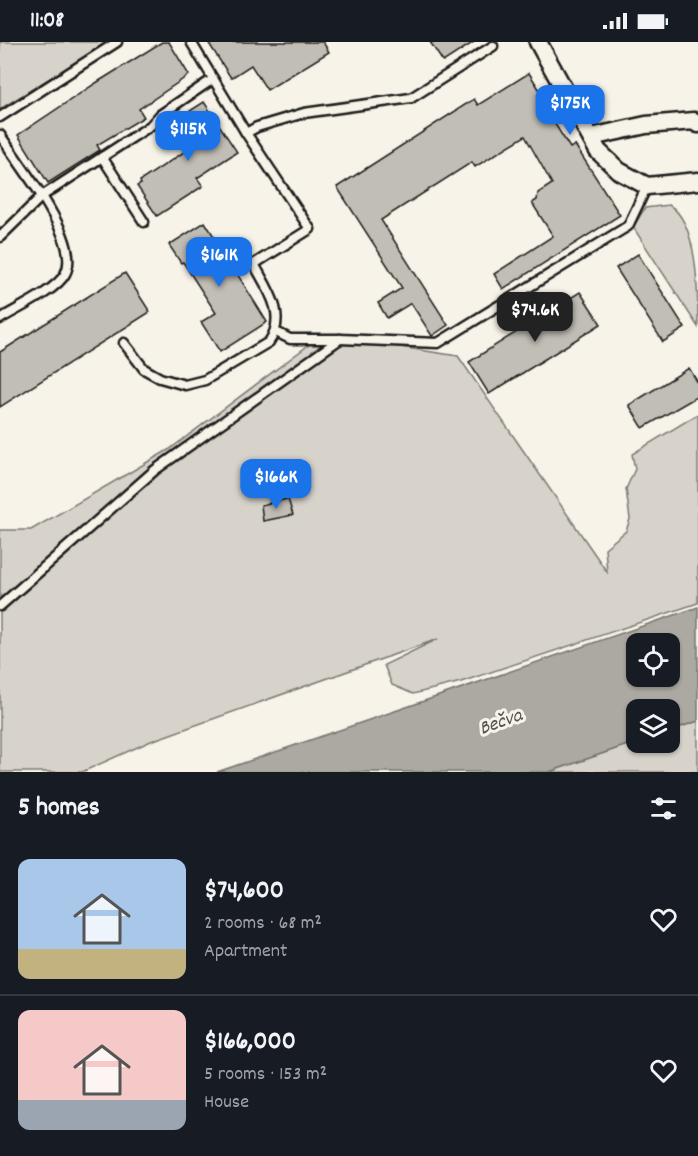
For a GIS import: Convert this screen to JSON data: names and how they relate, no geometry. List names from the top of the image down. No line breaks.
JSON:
{"water":["Bečva"],"page":{"status":"11:08","price":["$175K","$115K","$161K","$74.6K","$166K"],"heading":"5 homes","list":[{"name":"$74,600","note":"2 rooms · 68 m² · Apartment"},{"name":"$166,000","note":"5 rooms · 153 m² · House"}]}}
